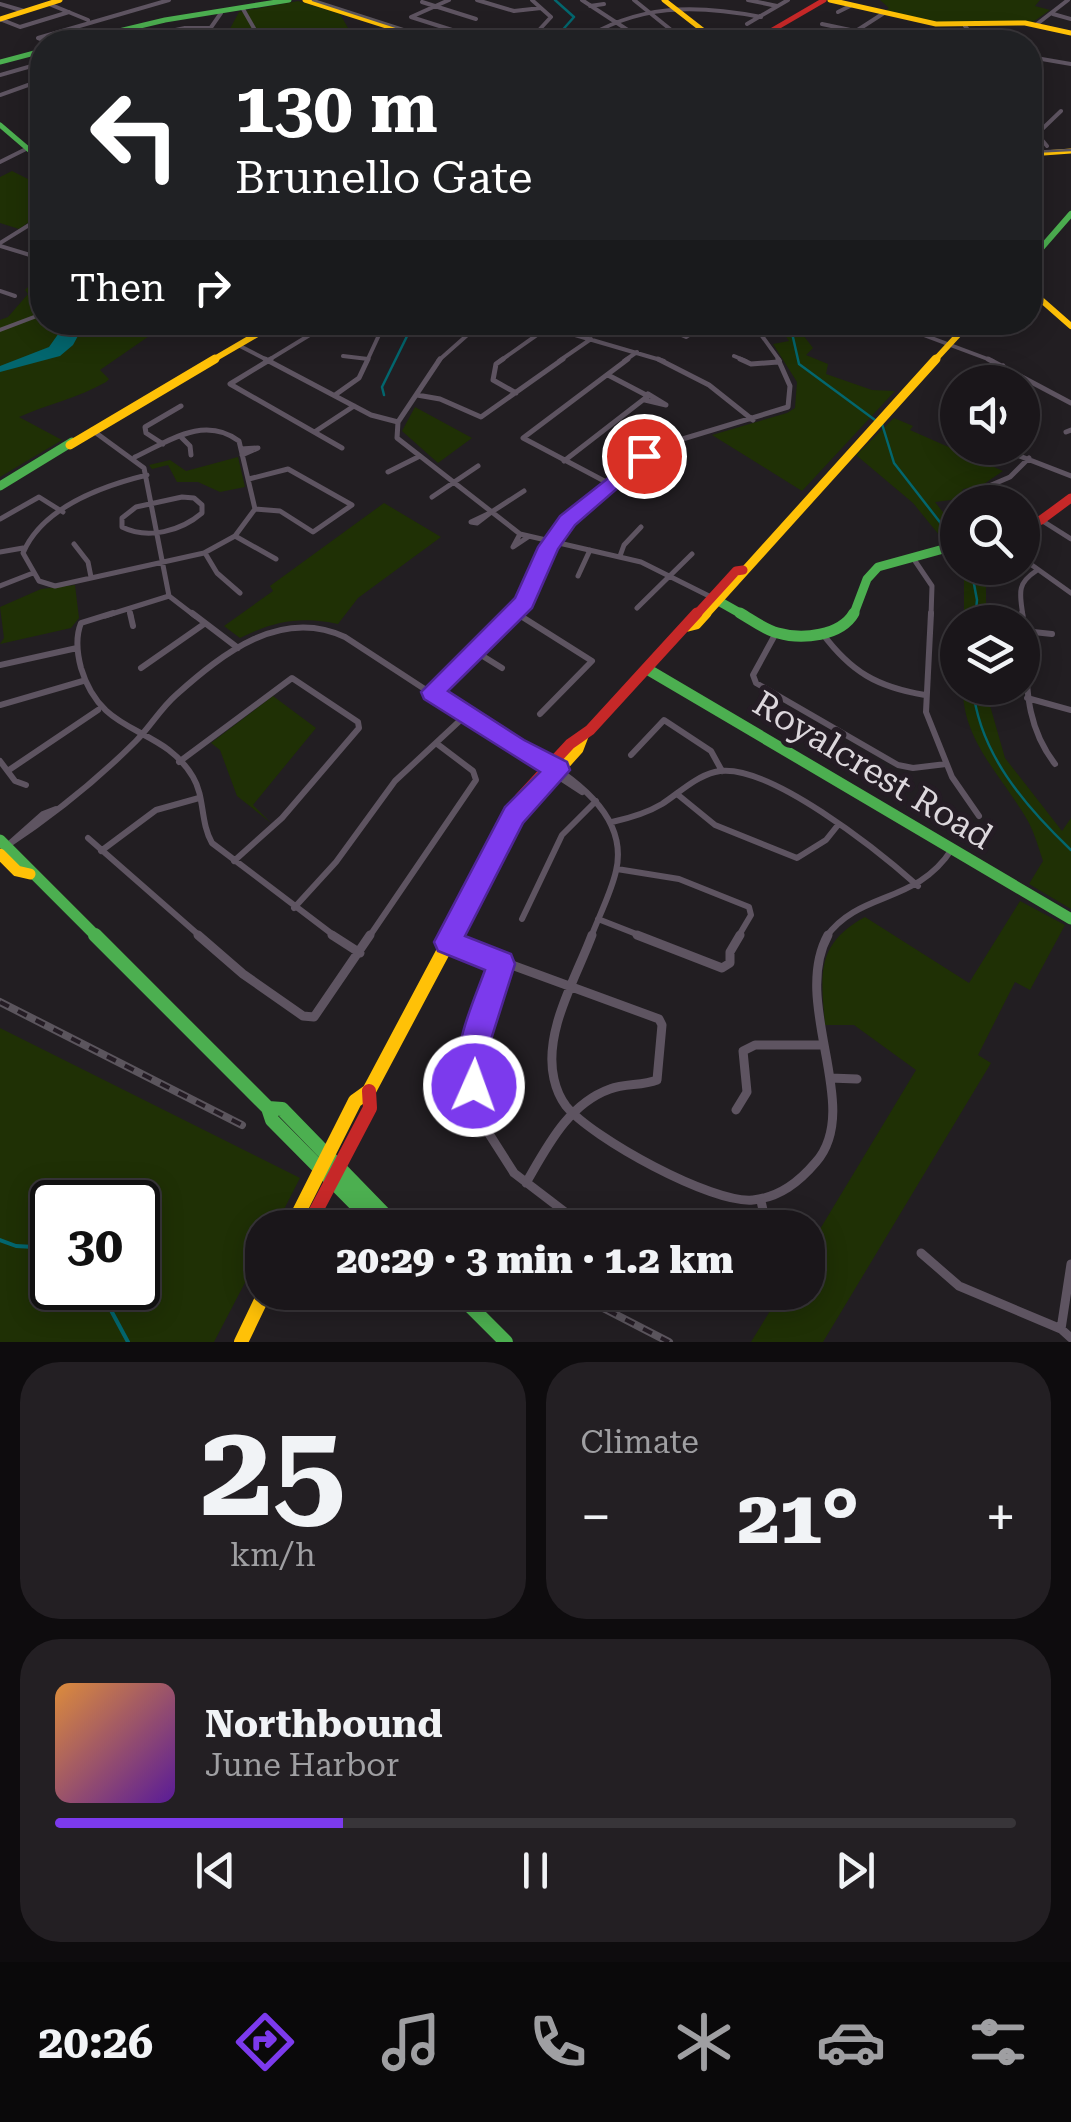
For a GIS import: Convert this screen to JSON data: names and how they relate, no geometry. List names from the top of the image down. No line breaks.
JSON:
{"streets":{"main road":["Royalcrest Road"]},"page":{"turn":["130 m","Brunello Gate"],"then":"Then","limit":"30","trip":"20:29 · 3 min · 1.2 km","tile":[["25","km/h"],"Climate"],"heat":["−","21°","+"],"song":["Northbound","June Harbor"],"tabs":"20:26"}}
